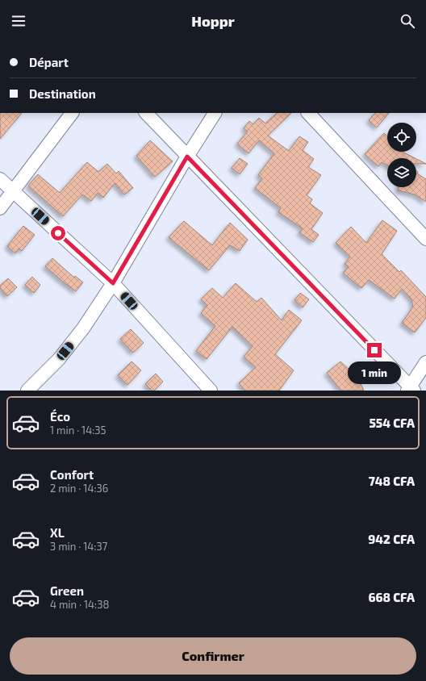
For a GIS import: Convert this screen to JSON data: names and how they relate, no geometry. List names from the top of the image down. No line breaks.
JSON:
{"page":{"header":"Hoppr","banner":["Départ","Destination"],"bubble":"1 min","list":[{"name":"Éco","note":"1 min · 14:35","value":"554 CFA"},{"name":"Confort","note":"2 min · 14:36","value":"748 CFA"},{"name":"XL","note":"3 min · 14:37","value":"942 CFA"},{"name":"Green","note":"4 min · 14:38","value":"668 CFA"}],"buttons":"Confirmer"}}
